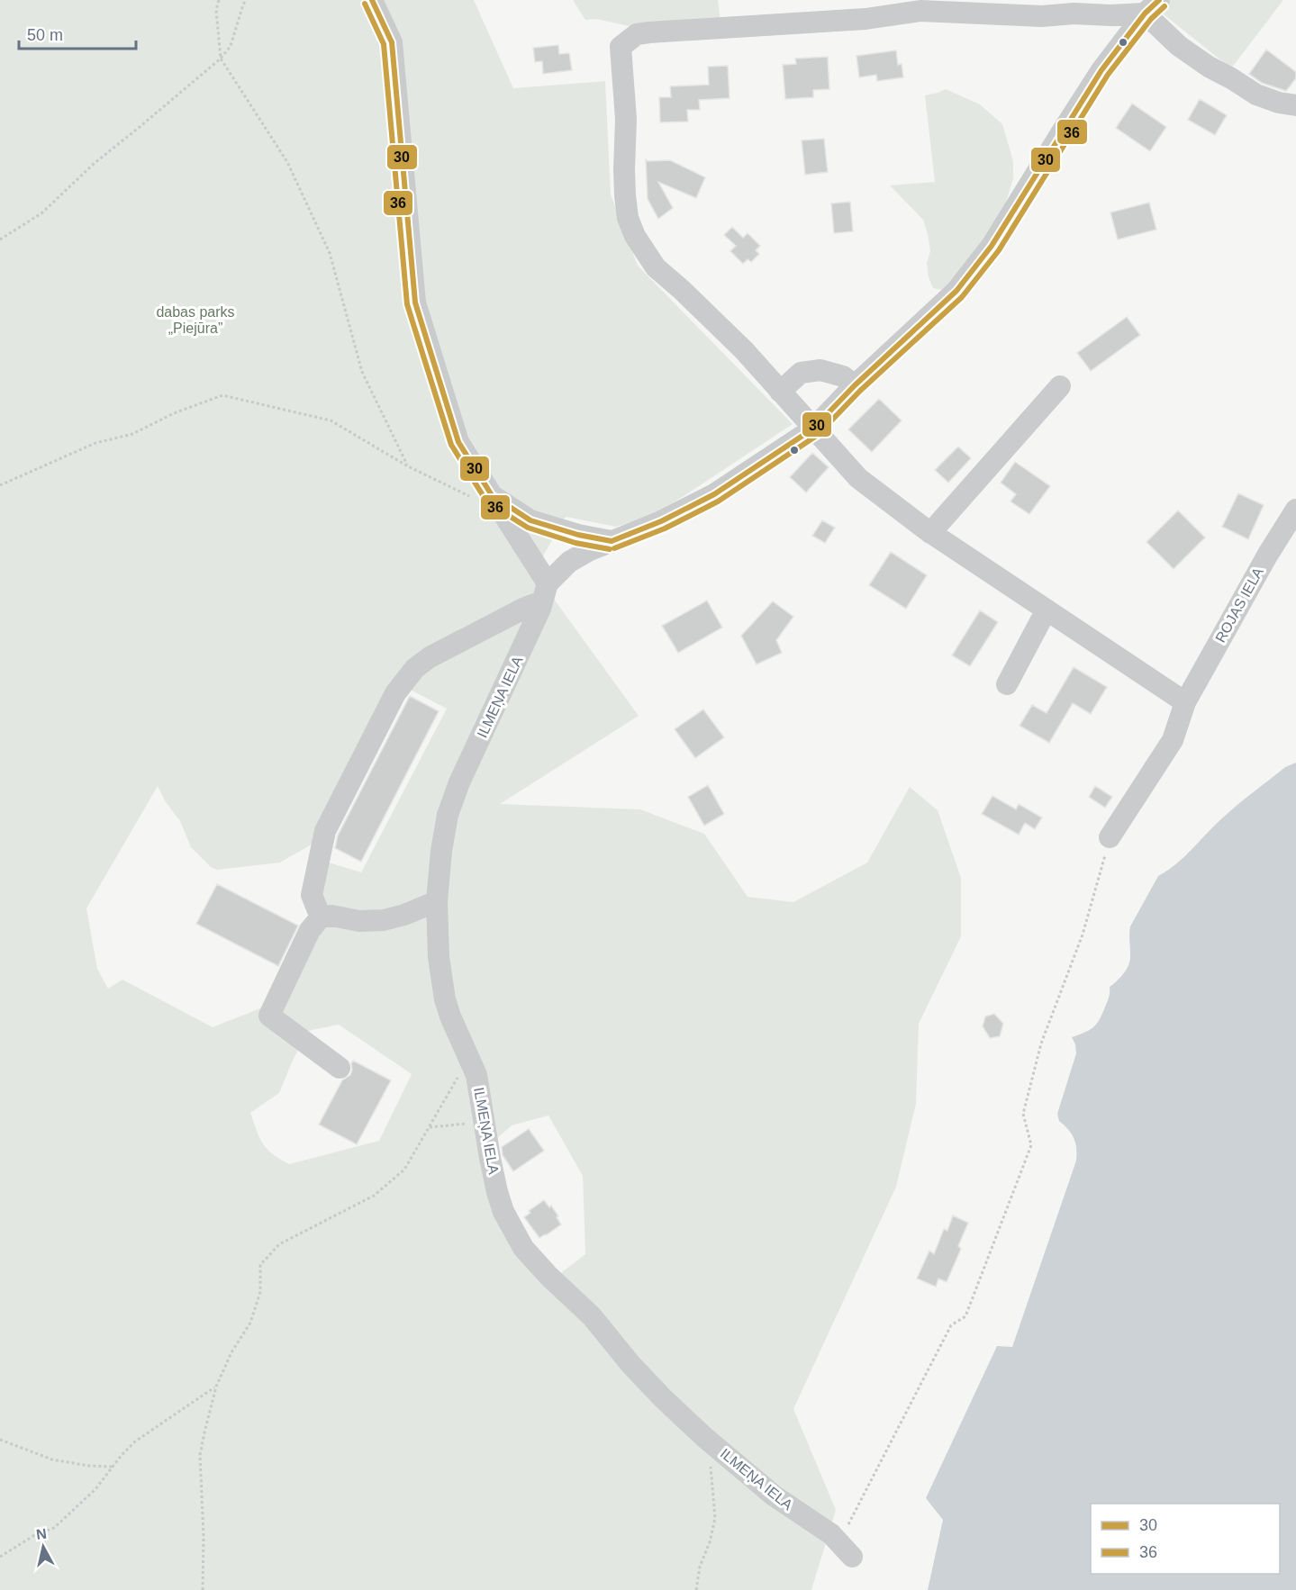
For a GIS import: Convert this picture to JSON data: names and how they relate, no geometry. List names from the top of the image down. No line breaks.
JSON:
{"streets":{"street":["ROJAS IELA","ILMEŅA IELA"]},"parks":["dabas parks „Piejūra”"],"lines":["transit line 30","transit line 36"],"legend":["30","36"],"scale_bar":"50 m","north":"top"}
